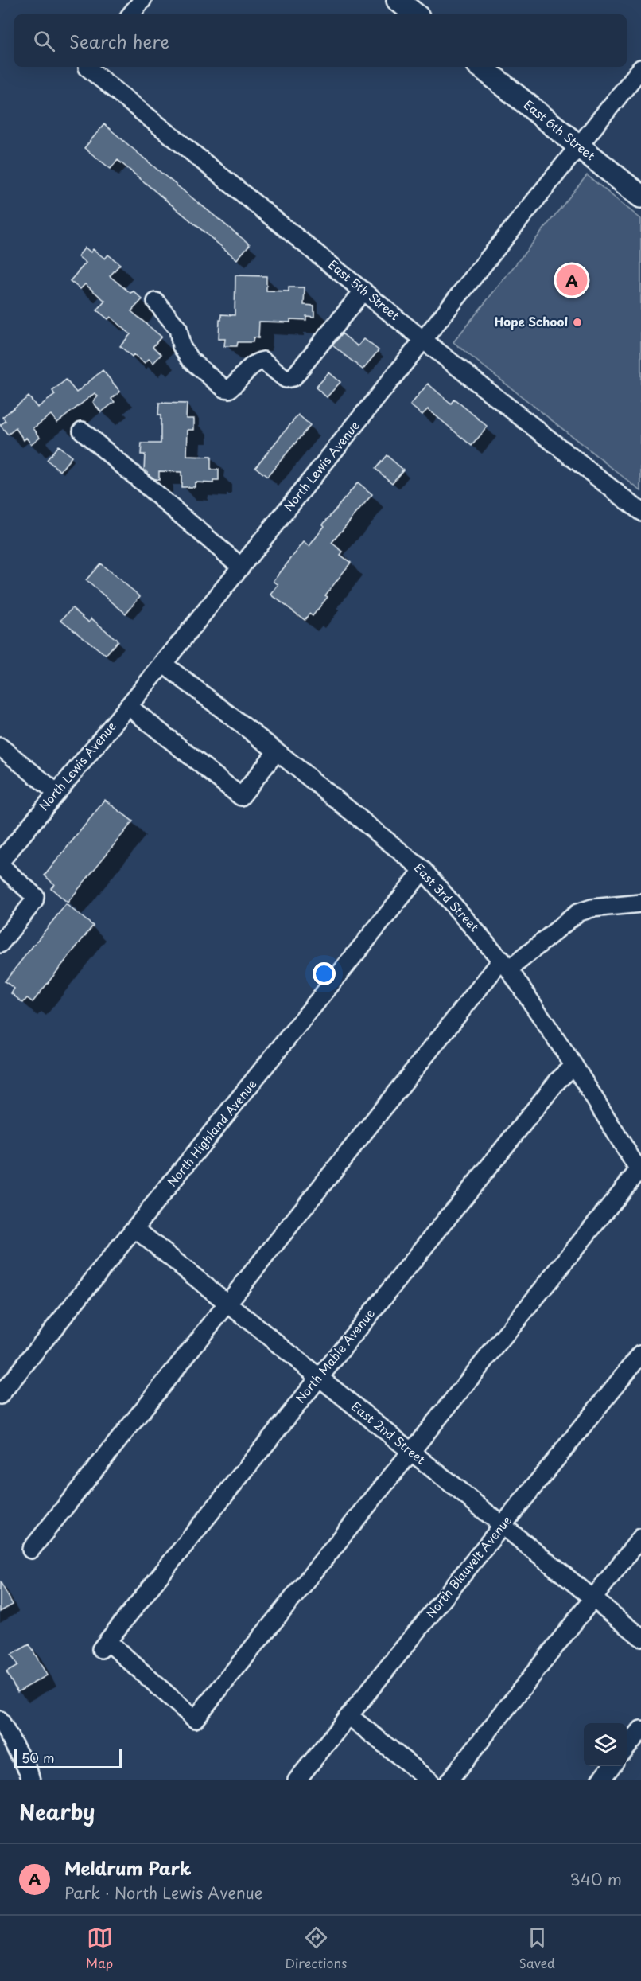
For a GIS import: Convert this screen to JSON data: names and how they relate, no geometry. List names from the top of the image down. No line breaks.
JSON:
{"streets":{"main road":["East 6th Street"],"street":["East 5th Street","North Lewis Avenue","East 3rd Street","North Highland Avenue","North Mable Avenue","East 2nd Street","North Blauvelt Avenue"]},"crossings":[["East 6th Street","North Lewis Avenue"],["East 5th Street","North Lewis Avenue"],["North Lewis Avenue","East 3rd Street"],["East 3rd Street","North Highland Avenue"],["East 3rd Street","North Mable Avenue"],["North Highland Avenue","East 2nd Street"],["North Mable Avenue","East 2nd Street"],["East 2nd Street","North Blauvelt Avenue"]],"places":["Hope School"],"scale_bar":"50 m","page":{"search":"Search here","pins":"A","scale":"50 m","heading":"Nearby","list":[{"mark":"A","name":"Meldrum Park","note":"Park · North Lewis Avenue","value":"340 m"}],"nav":["Map","Directions","Saved"]}}
